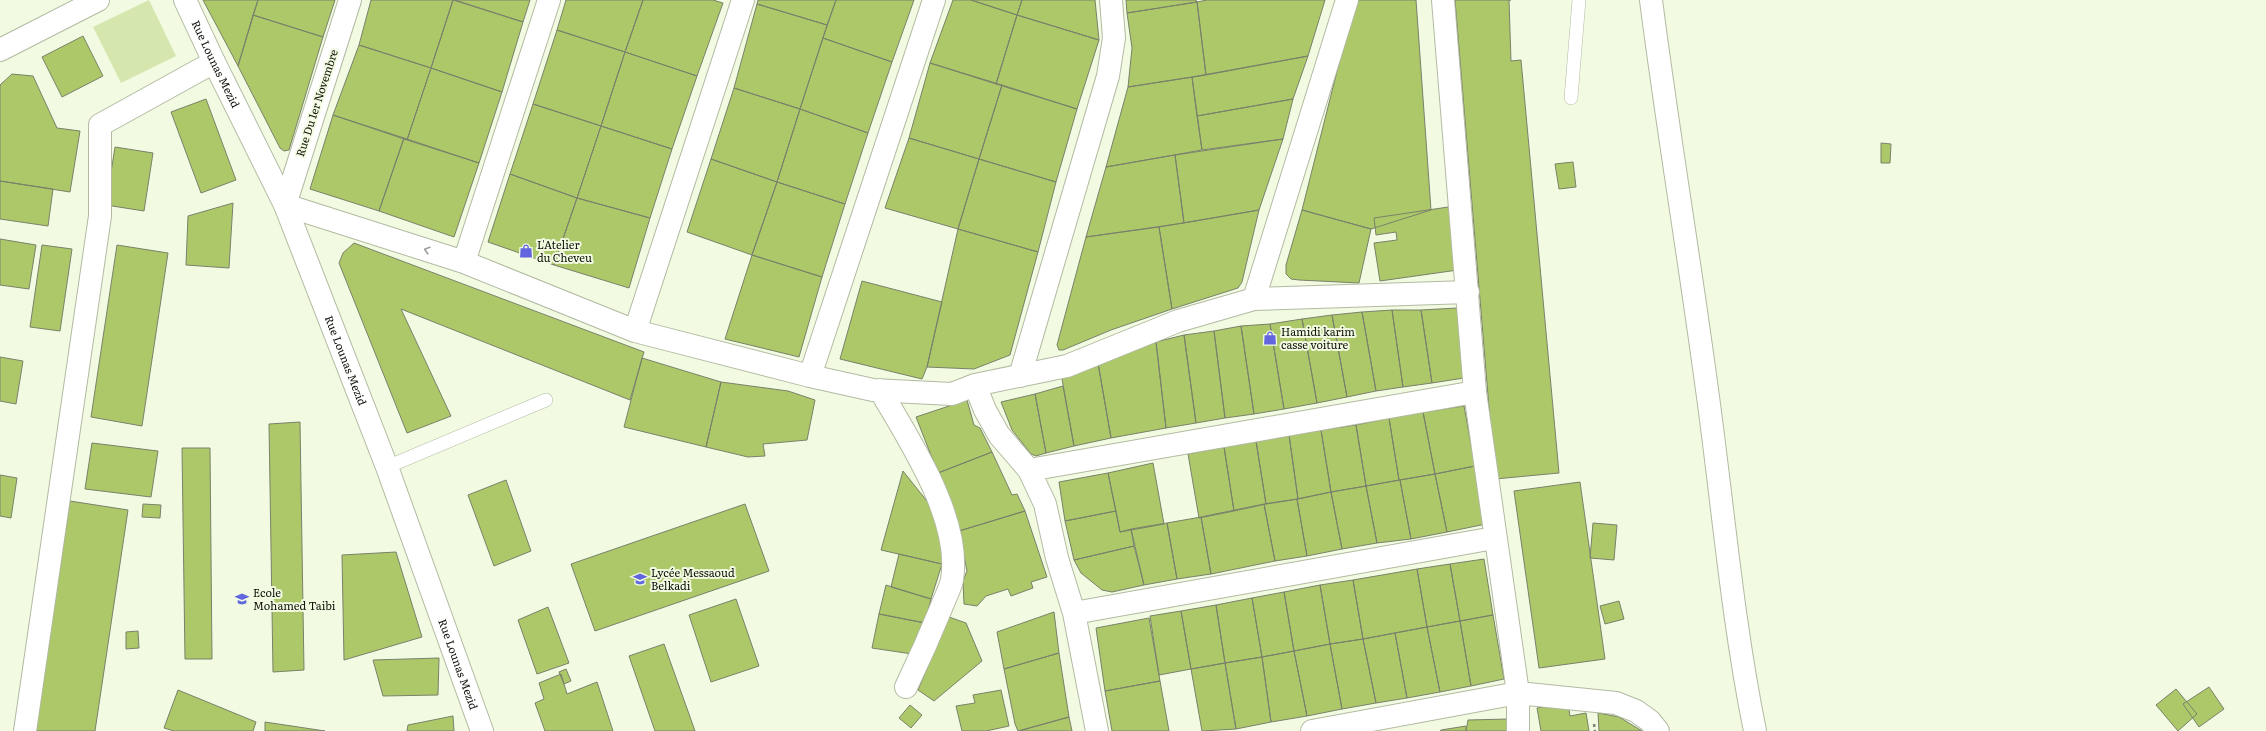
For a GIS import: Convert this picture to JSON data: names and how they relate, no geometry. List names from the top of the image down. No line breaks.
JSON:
{"streets":{"street":["Rue Lounas Mezid","Rue Du 1er Novembre"]},"crossings":[["Rue Lounas Mezid","Rue Du 1er Novembre"]],"places":{"shop":["L'Atelier du Cheveu","Hamidi karim casse voiture"],"school or university":["Lycée Messaoud Belkadi","Ecole Mohamed Taibi"]}}
